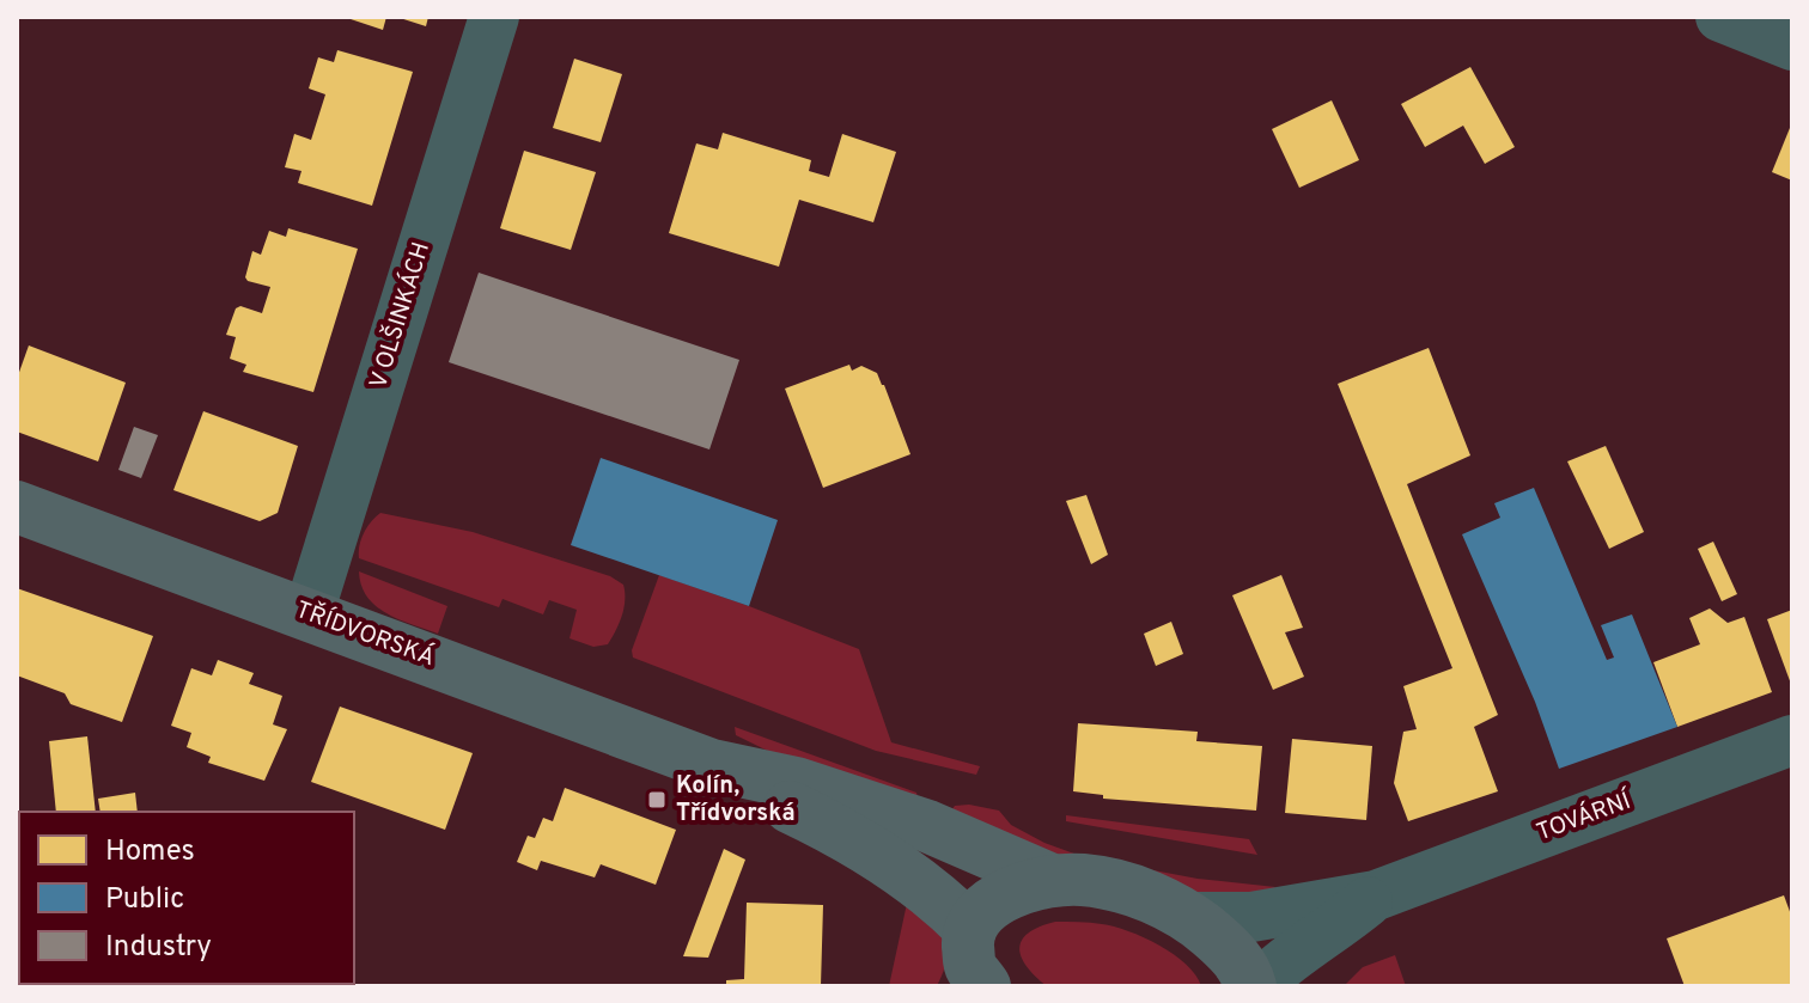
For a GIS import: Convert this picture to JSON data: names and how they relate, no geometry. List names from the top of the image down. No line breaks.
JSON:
{"streets":{"main road":["TŘÍDVORSKÁ"],"street":["V OLŠINKÁCH","TOVÁRNÍ"]},"crossings":[["V OLŠINKÁCH","TŘÍDVORSKÁ"]],"places":{"transit":["Kolín, Třídvorská"]},"legend":["Homes","Public","Industry"]}
